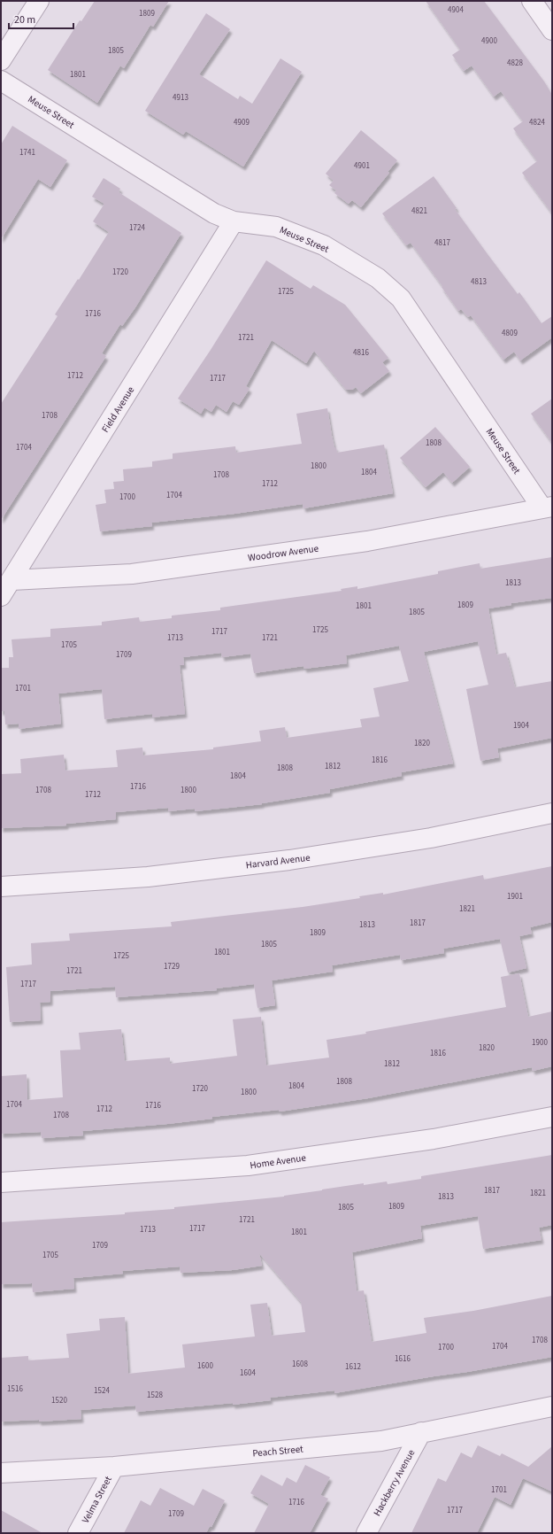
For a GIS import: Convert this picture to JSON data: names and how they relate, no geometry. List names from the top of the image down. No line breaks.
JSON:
{"streets":{"street":["Meuse Street","Field Avenue","Woodrow Avenue","Harvard Avenue","Home Avenue","Peach Street","Hackberry Avenue","Velma Street"]},"crossings":[["Meuse Street","Field Avenue"],["Meuse Street","Woodrow Avenue"],["Field Avenue","Woodrow Avenue"],["Peach Street","Hackberry Avenue"],["Peach Street","Velma Street"]],"house_numbers":["4904","1809","4900","1805","4828","1801","4913","4909","4824","1741","4901","4821","1724","4817","1720","4813","1725","1716","4809","1721","4816","1712","1717","1708","1808","1704","1800","1804","1708","1712","1704","1700","1813","1809","1801","1805","1725","1717","1713","1721","1705","1709","1701","1904","1820","1816","1812","1808","1804","1716","1708","1800","1712","1901","1821","1817","1813","1809","1805","1801","1725","1729","1721","1717","1900","1820","1816","1812","1808","1804","1720","1800","1704","1716","1712","1708","1817","1821","1813","1809","1805","1721","1717","1713","1801","1709","1705","1708","1704","1700","1616","1608","1600","1612","1604","1516","1524","1528","1520","1701","1716","1717","1709"],"scale_bar":"20 m"}
